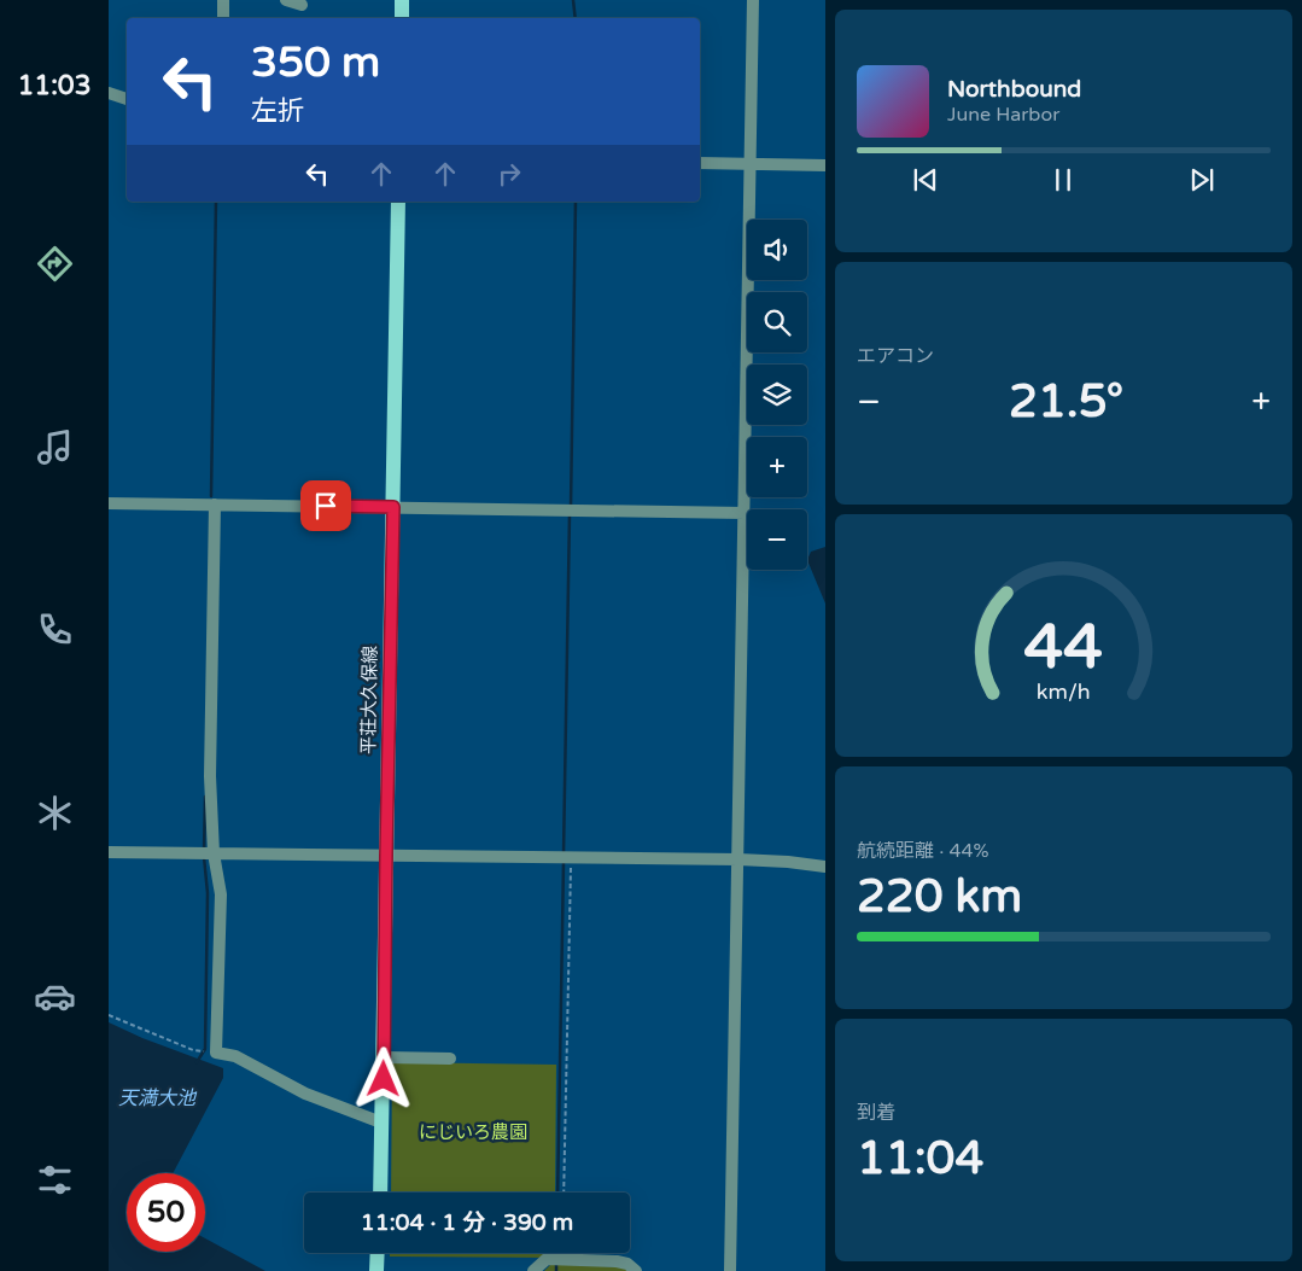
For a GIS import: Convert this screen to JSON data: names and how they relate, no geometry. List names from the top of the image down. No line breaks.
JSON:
{"streets":{"main road":["平荘大久保線"]},"water":["天満大池"],"parks":["にじいろ農園"],"page":{"tabs":"11:03","turn":["350 m","左折"],"song":["Northbound","June Harbor"],"map_buttons":["+","−"],"tile":["エアコン",["航続距離 · 44%","220 km"],["到着","11:04"]],"heat":["−","21.5°","+"],"limit":"50","trip":"11:04 · 1 分 · 390 m","gauge":["44","km/h"]}}
